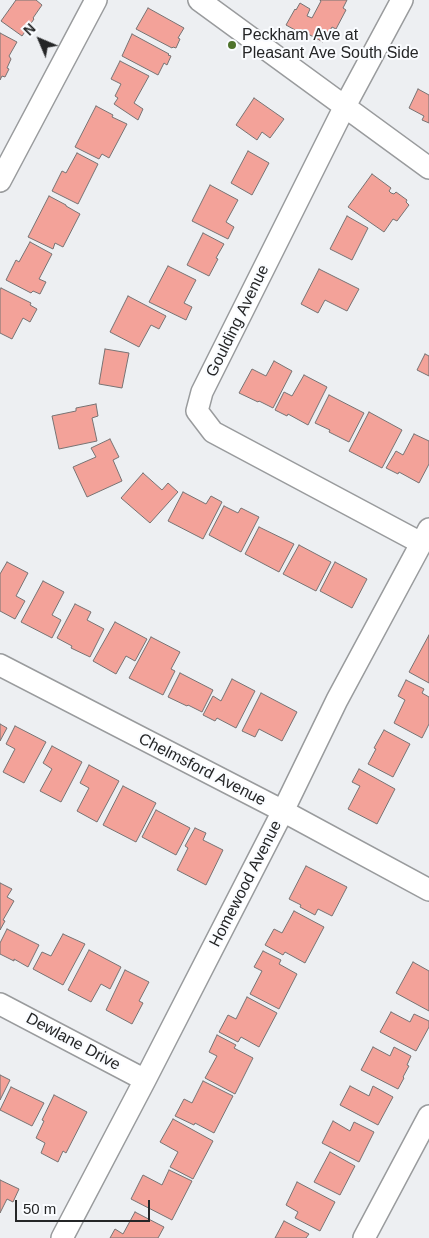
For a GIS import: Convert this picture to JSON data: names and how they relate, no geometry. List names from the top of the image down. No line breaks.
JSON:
{"streets":{"street":["Goulding Avenue","Chelmsford Avenue","Homewood Avenue","Dewlane Drive"]},"crossings":[["Goulding Avenue","Homewood Avenue"],["Chelmsford Avenue","Homewood Avenue"],["Homewood Avenue","Dewlane Drive"]],"places":["Peckham Ave at Pleasant Ave South Side"],"scale_bar":"50 m","north":"top left"}
